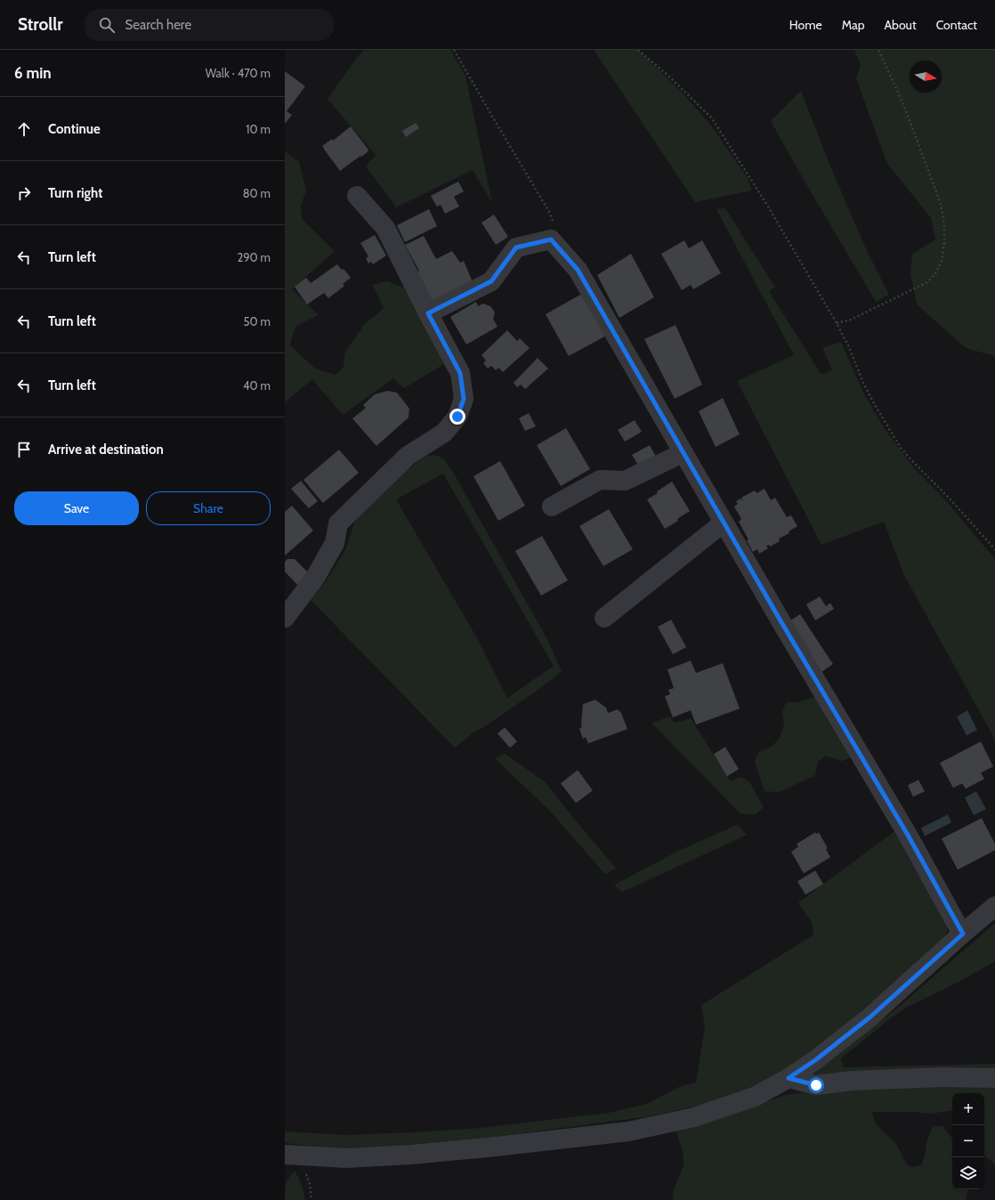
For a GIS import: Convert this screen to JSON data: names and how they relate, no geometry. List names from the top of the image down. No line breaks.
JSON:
{"north":"right","page":{"header":"Strollr","search":"Search here","nav":["Home","Map","About","Contact"],"heading":["6 min","Walk · 470 m"],"list":[["Continue","10 m"],["Turn right","80 m"],["Turn left","290 m"],["Turn left","50 m"],["Turn left","40 m"],"Arrive at destination"],"buttons":["Save","Share"],"map_buttons":["+","−"]}}
